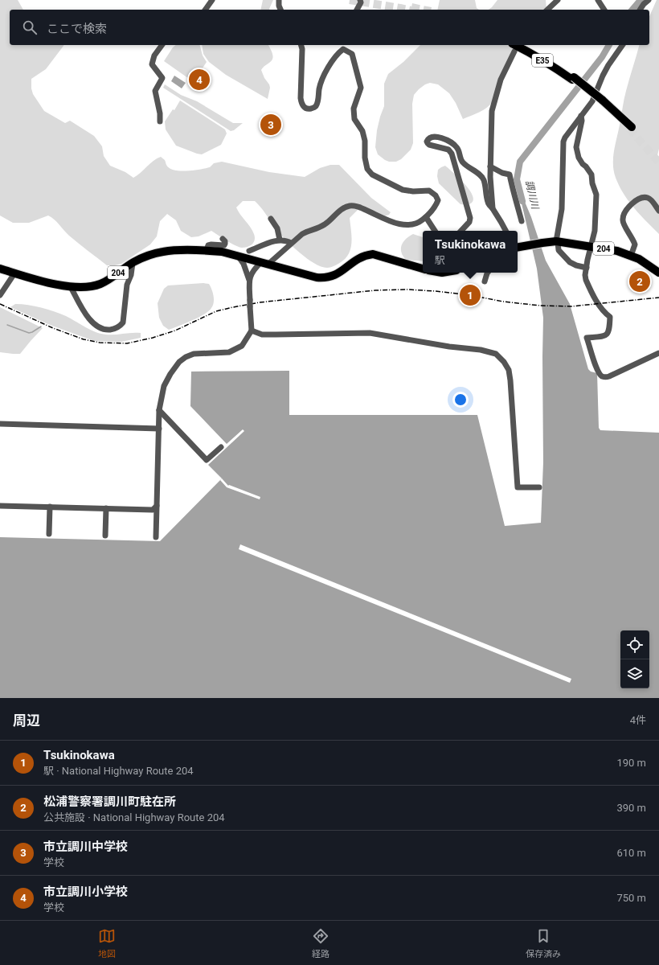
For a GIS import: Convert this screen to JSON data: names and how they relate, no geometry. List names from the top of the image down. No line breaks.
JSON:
{"streets":{"highway":["E35","204"]},"water":["調川川"],"page":{"search":"ここで検索","pins":["4","3","2","1"],"popup":["Tsukinokawa","駅"],"heading":["周辺","4件"],"list":[{"mark":"1","name":"Tsukinokawa","note":"駅 · National Highway Route 204","value":"190 m"},{"mark":"2","name":"松浦警察署調川町駐在所","note":"公共施設 · National Highway Route 204","value":"390 m"},{"mark":"3","name":"市立調川中学校","note":"学校","value":"610 m"},{"mark":"4","name":"市立調川小学校","note":"学校","value":"750 m"}],"nav":["地図","経路","保存済み"]}}
